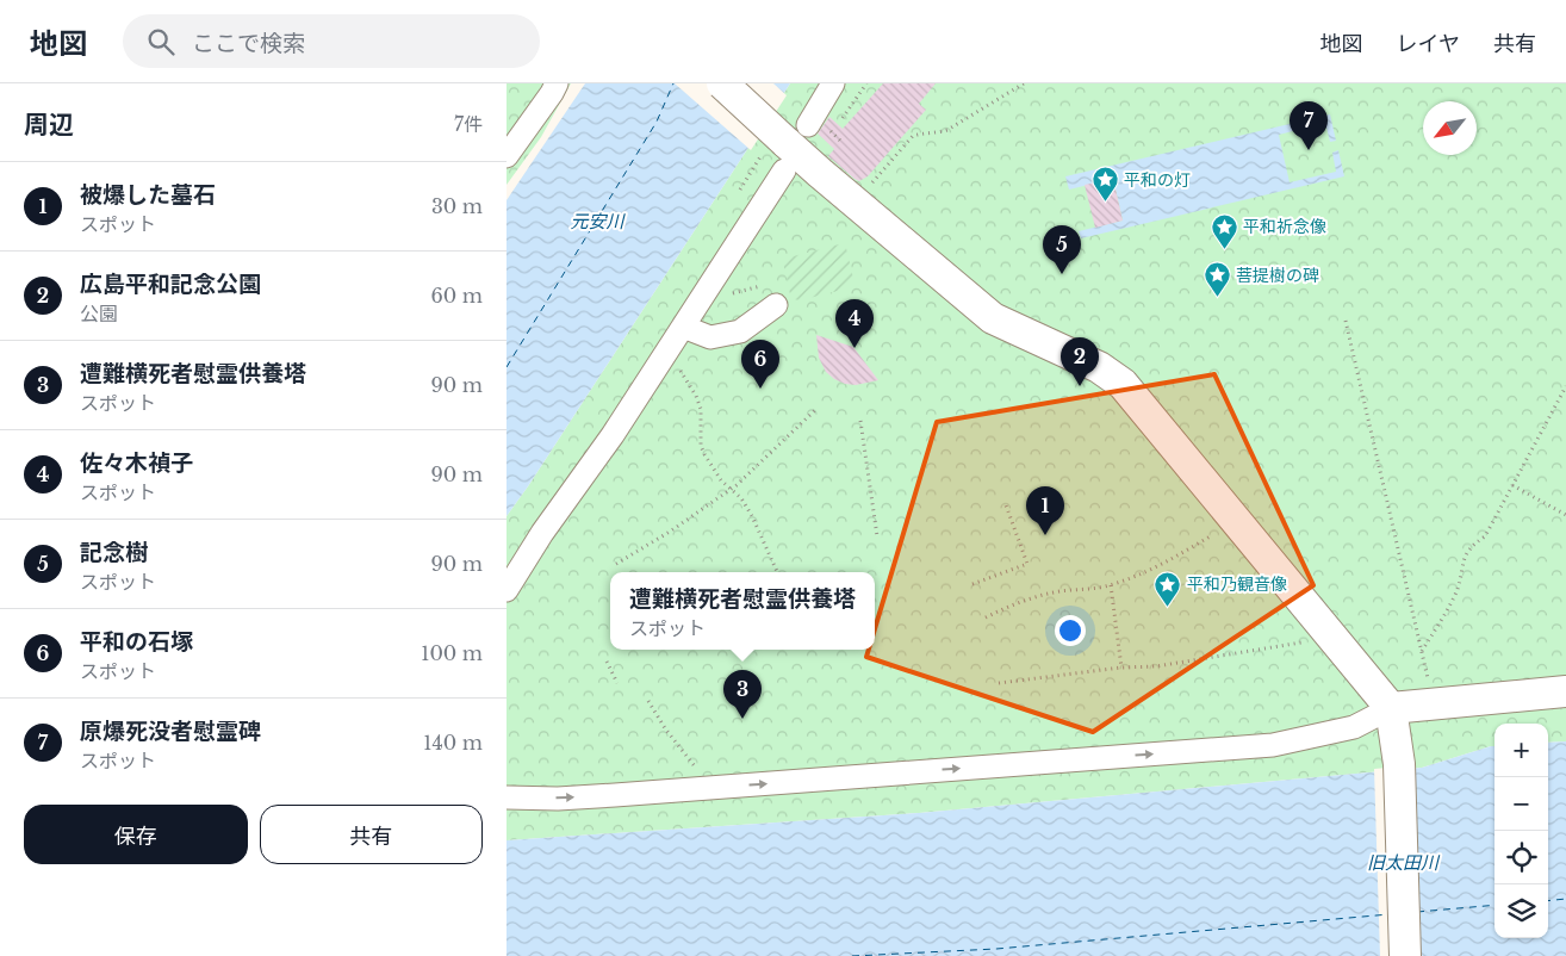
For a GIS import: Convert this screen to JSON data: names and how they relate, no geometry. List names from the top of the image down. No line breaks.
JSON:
{"water":["元安川","旧太田川"],"places":{"place":["平和の灯","平和祈念像","菩提樹の碑","平和乃観音像"]},"north":"bottom left","page":{"header":"地図","search":"ここで検索","nav":["地図","レイヤ","共有"],"heading":["周辺","7件"],"pins":["7","5","4","2","6","1","3"],"list":[{"mark":"1","name":"被爆した墓石","note":"スポット","value":"30 m"},{"mark":"2","name":"広島平和記念公園","note":"公園","value":"60 m"},{"mark":"3","name":"遭難横死者慰霊供養塔","note":"スポット","value":"90 m"},{"mark":"4","name":"佐々木禎子","note":"スポット","value":"90 m"},{"mark":"5","name":"記念樹","note":"スポット","value":"90 m"},{"mark":"6","name":"平和の石塚","note":"スポット","value":"100 m"},{"mark":"7","name":"原爆死没者慰霊碑","note":"スポット","value":"140 m"}],"popup":["遭難横死者慰霊供養塔","スポット"],"map_buttons":["+","−"],"buttons":["保存","共有"]}}
